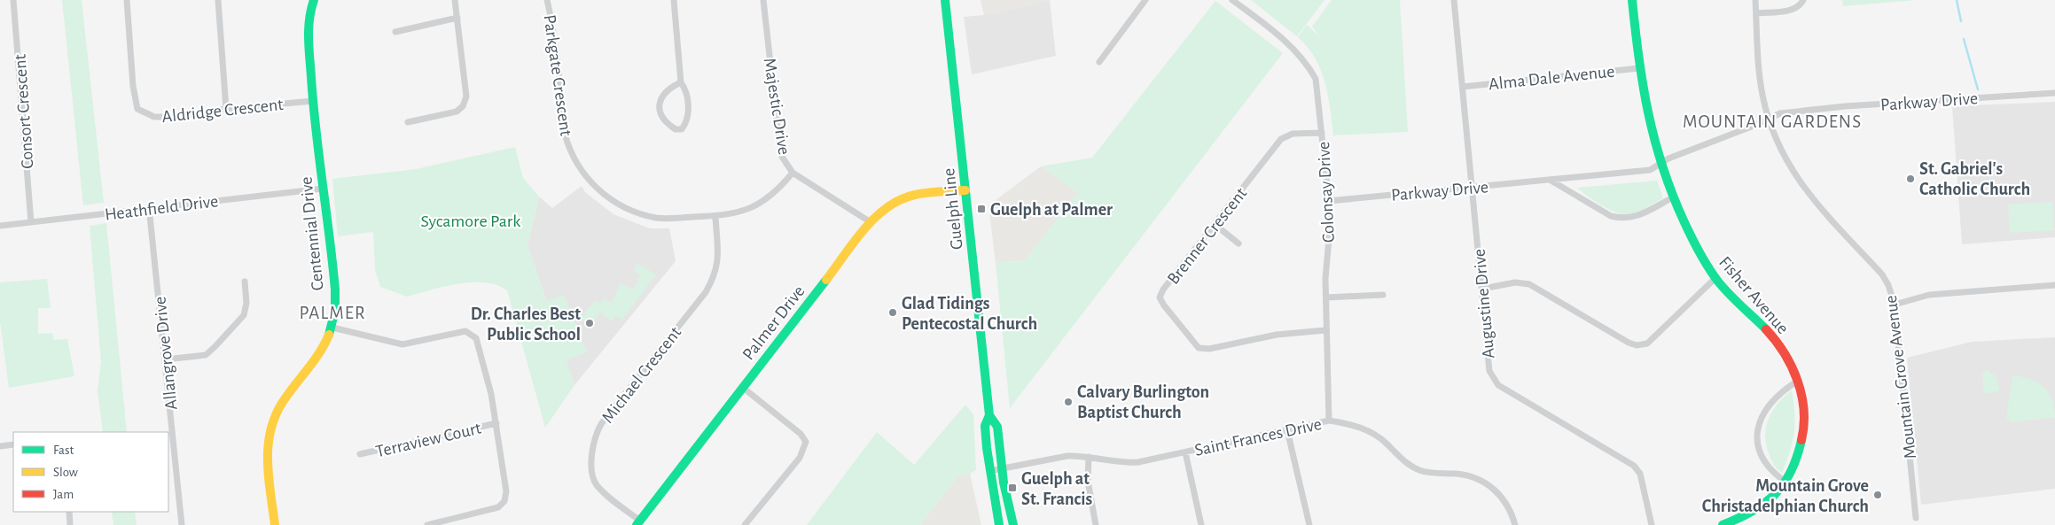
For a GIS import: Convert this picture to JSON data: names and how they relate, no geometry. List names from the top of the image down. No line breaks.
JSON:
{"streets":{"street":["Parkgate Crescent","Alma Dale Avenue","Parkway Drive","Majestic Drive","Aldridge Crescent","Consort Crescent","Colonsay Drive","Heathfield Drive","Guelph Line","Centennial Drive","Brenner Crescent","Fisher Avenue","Augustine Drive","Palmer Drive","Allangrove Drive","Michael Crescent","Mountain Grove Avenue","Saint Frances Drive","Terraview Court"]},"crossings":[["Parkgate Crescent","Majestic Drive"],["Parkgate Crescent","Michael Crescent"],["Alma Dale Avenue","Fisher Avenue"],["Alma Dale Avenue","Augustine Drive"],["Parkway Drive","Colonsay Drive"],["Parkway Drive","Fisher Avenue"],["Parkway Drive","Augustine Drive"],["Parkway Drive","Mountain Grove Avenue"],["Majestic Drive","Palmer Drive"],["Aldridge Crescent","Centennial Drive"],["Consort Crescent","Heathfield Drive"],["Colonsay Drive","Brenner Crescent"],["Colonsay Drive","Saint Frances Drive"],["Heathfield Drive","Centennial Drive"],["Heathfield Drive","Allangrove Drive"],["Guelph Line","Palmer Drive"],["Guelph Line","Saint Frances Drive"],["Palmer Drive","Michael Crescent"]],"districts":["MOUNTAIN GARDENS","PALMER"],"parks":["Sycamore Park"],"places":{"other":["St. Gabriel's Catholic Church","Glad Tidings Pentecostal Church","Dr. Charles Best Public School","Calvary Burlington Baptist Church","Mountain Grove Christadelphian Church"],"transit":["Guelph at Palmer","Guelph at St. Francis"]},"legend":["Fast","Slow","Jam"]}
